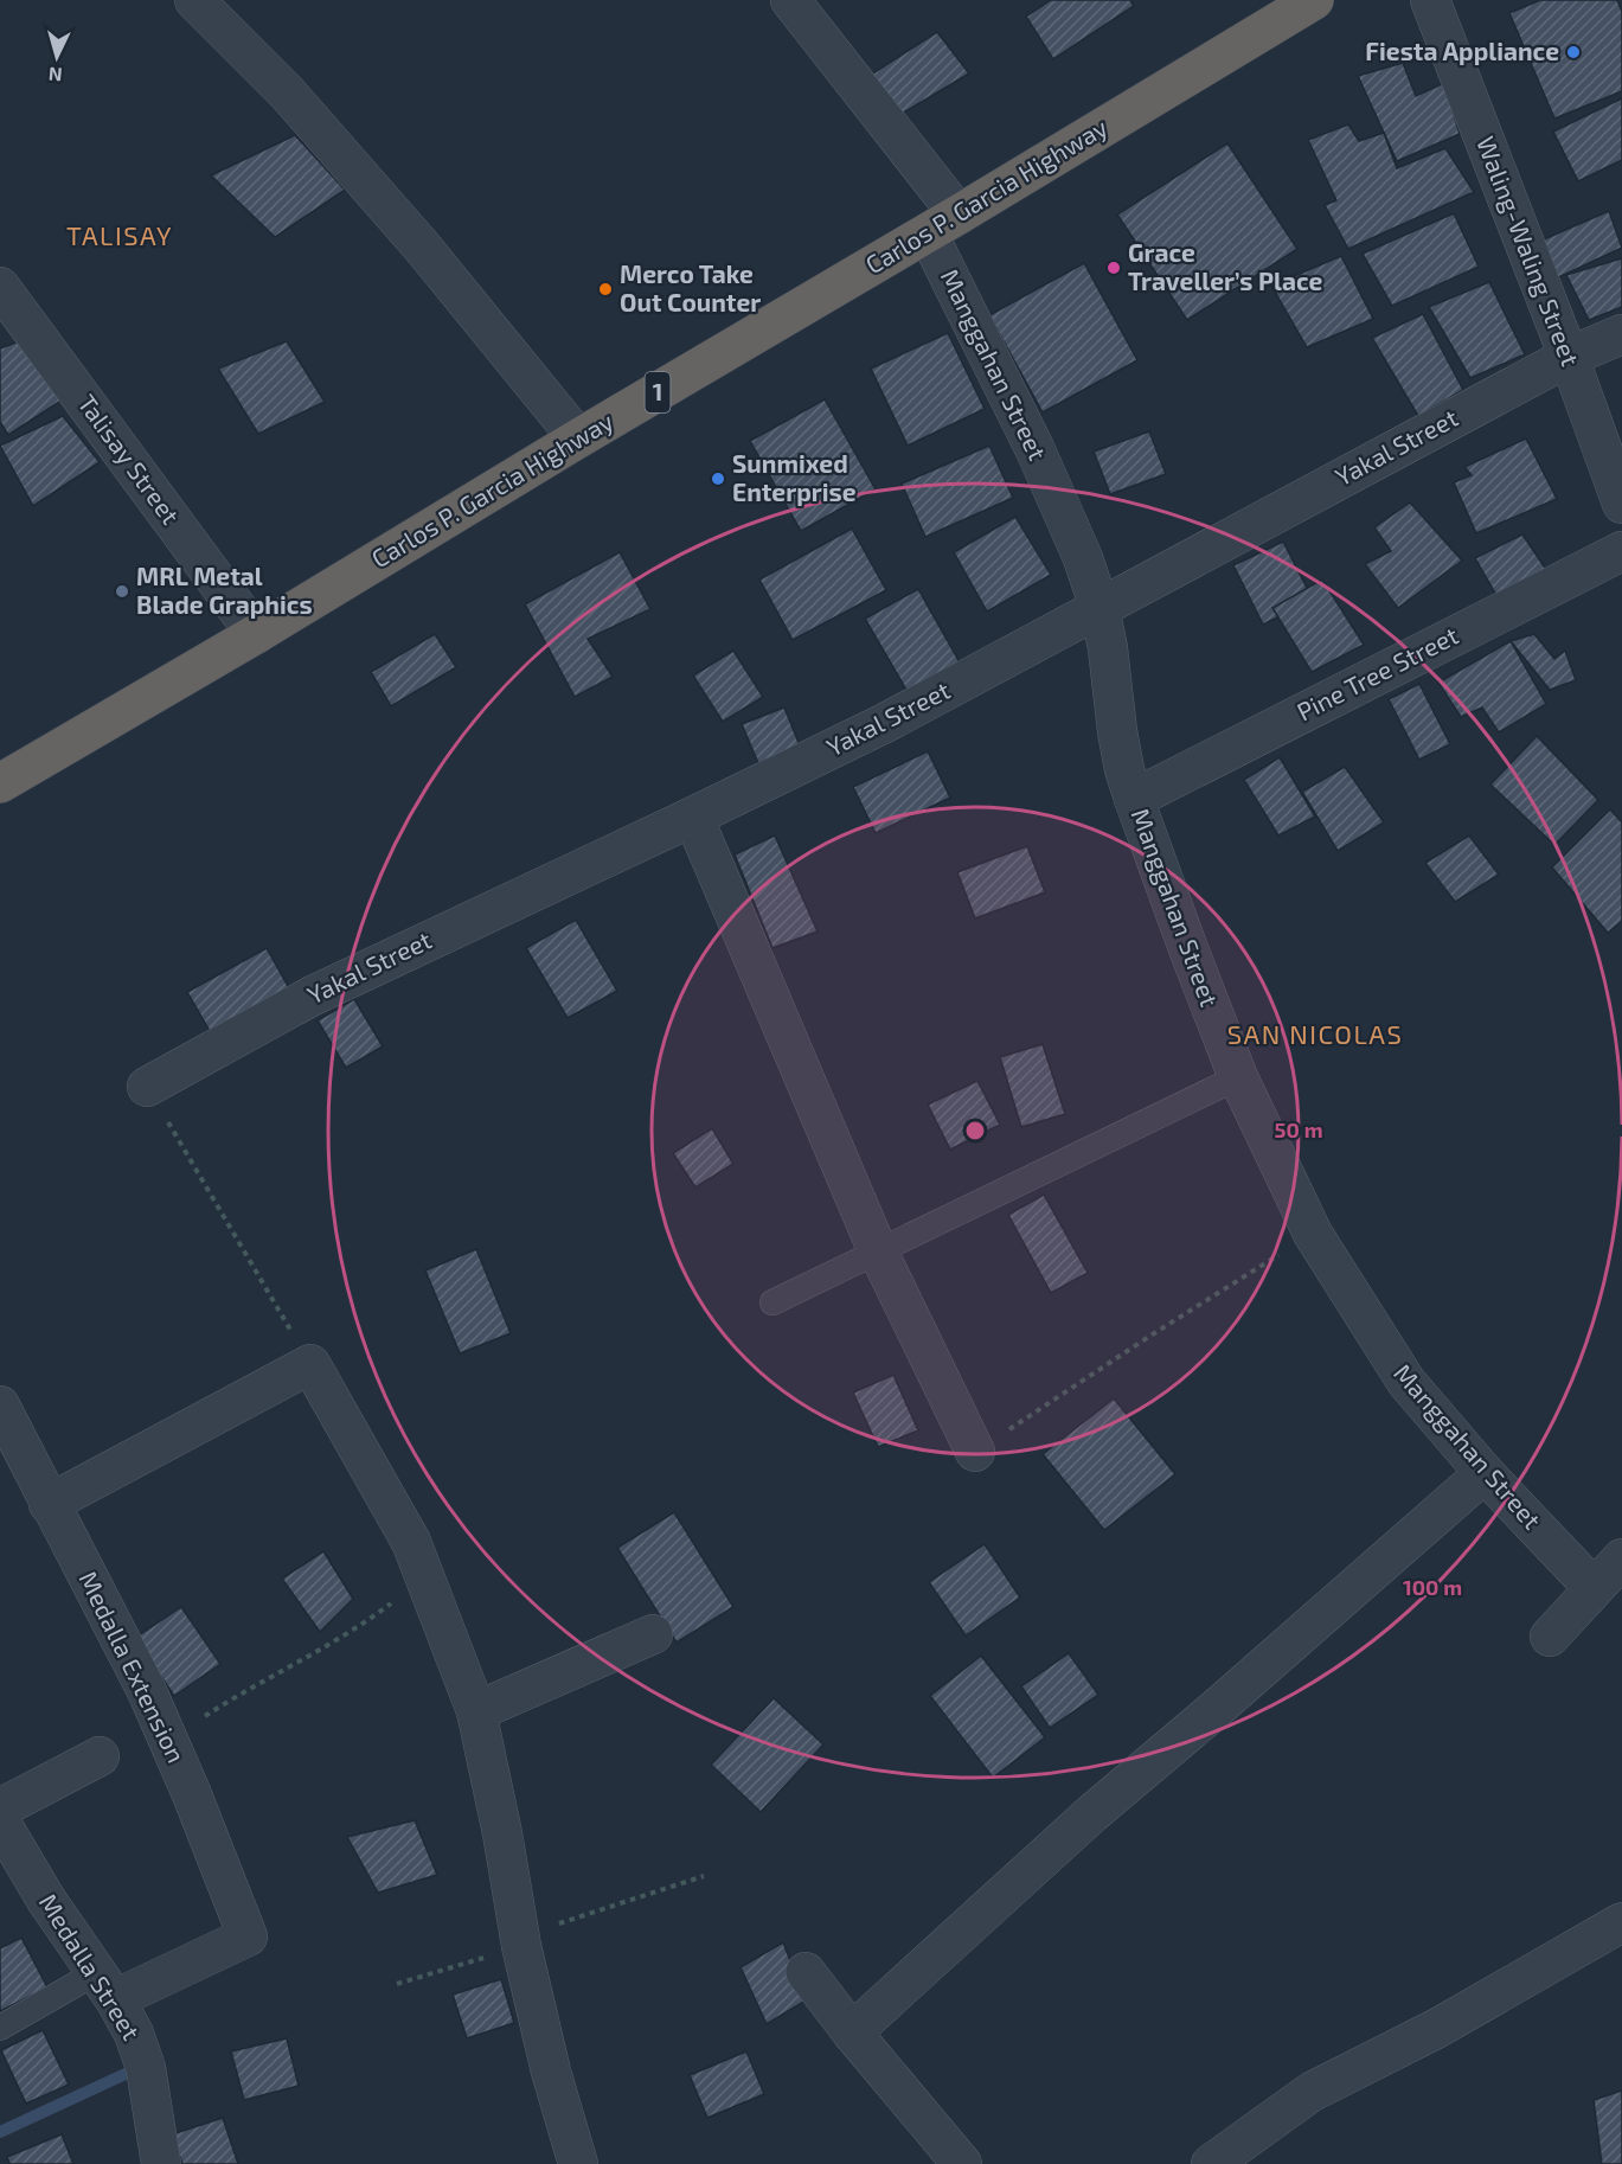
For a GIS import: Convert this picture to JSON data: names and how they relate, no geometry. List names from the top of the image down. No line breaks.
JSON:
{"streets":{"highway":["Carlos P. Garcia Highway","1"],"street":["Waling-Waling Street","Manggahan Street","Yakal Street","Talisay Street","Pine Tree Street","Medalla Extension","Medalla Street"]},"crossings":[["Carlos P. Garcia Highway","Manggahan Street"],["Carlos P. Garcia Highway","Talisay Street"],["Waling-Waling Street","Yakal Street"],["Manggahan Street","Yakal Street"],["Manggahan Street","Pine Tree Street"],["Medalla Extension","Medalla Street"]],"districts":["TALISAY","SAN NICOLAS"],"places":["Fiesta Appliance","Grace Traveller’s Place","Merco Take Out Counter","Sunmixed Enterprise","MRL Metal Blade Graphics"],"north":"bottom","rings":["50 m","100 m"]}
